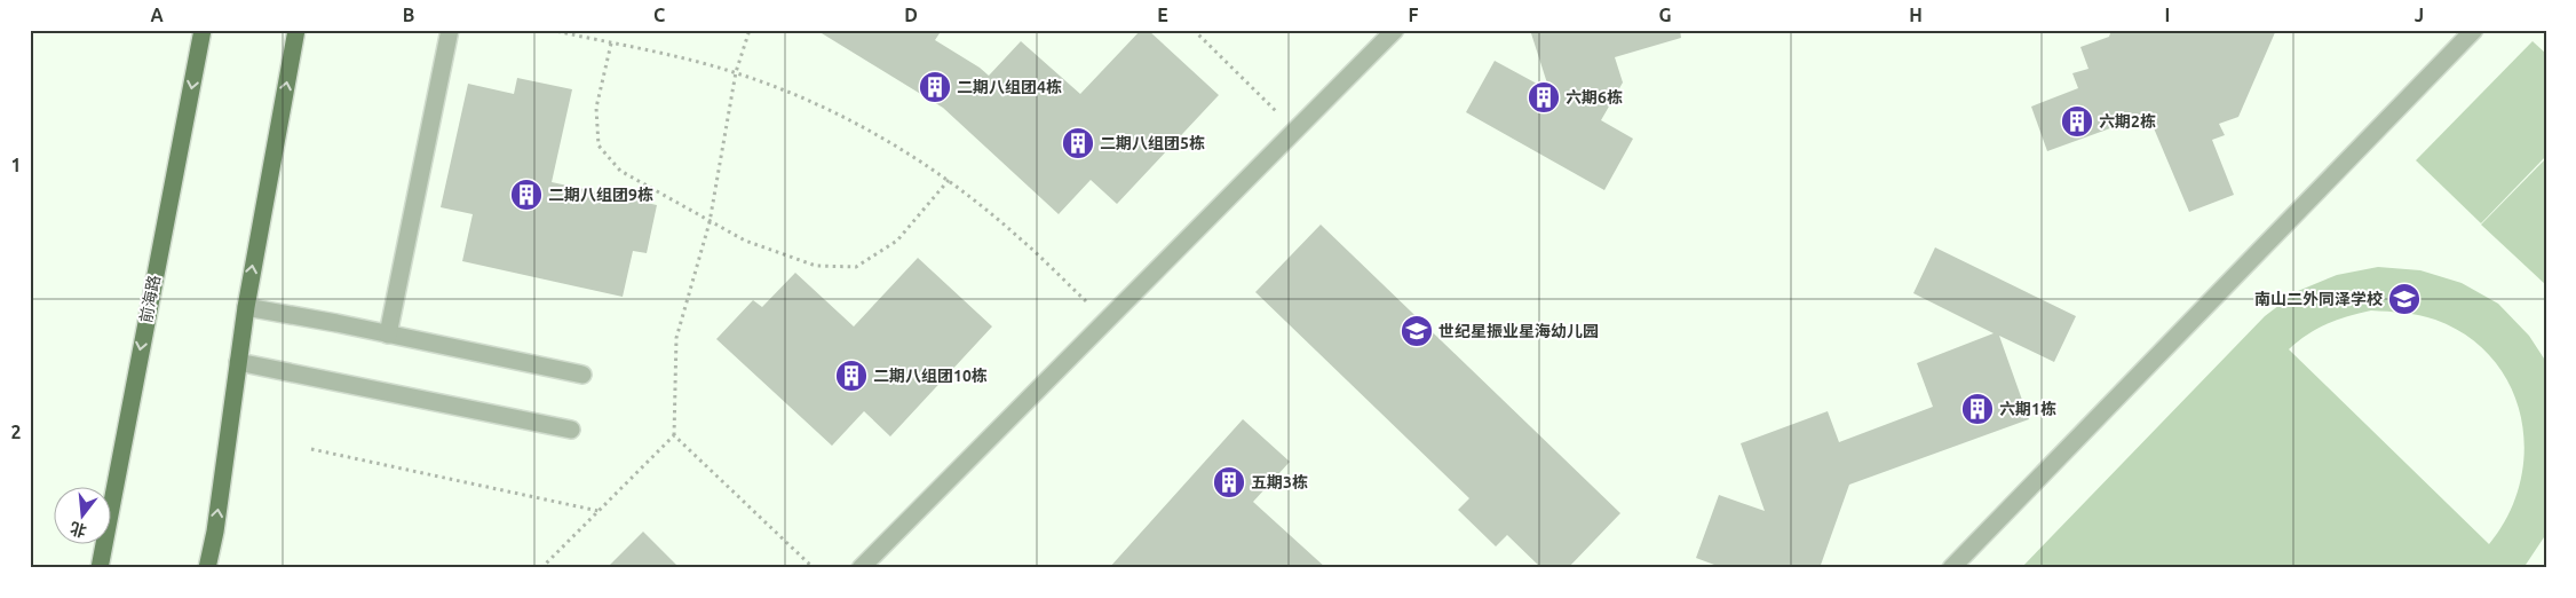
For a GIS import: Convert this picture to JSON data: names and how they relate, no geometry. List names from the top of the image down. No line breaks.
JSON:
{"streets":{"main road":["前海路"]},"places":{"building":["二期八组团4栋","六期6栋","六期2栋","二期八组团5栋","二期八组团9栋","二期八组团10栋","六期1栋","五期3栋"],"school or university":["南山二外同泽学校","世纪星振业星海幼儿园"]},"north":"bottom","grid":{"columns":["A","B","C","D","E","F","G","H","I","J"],"rows":["1","2"]}}
